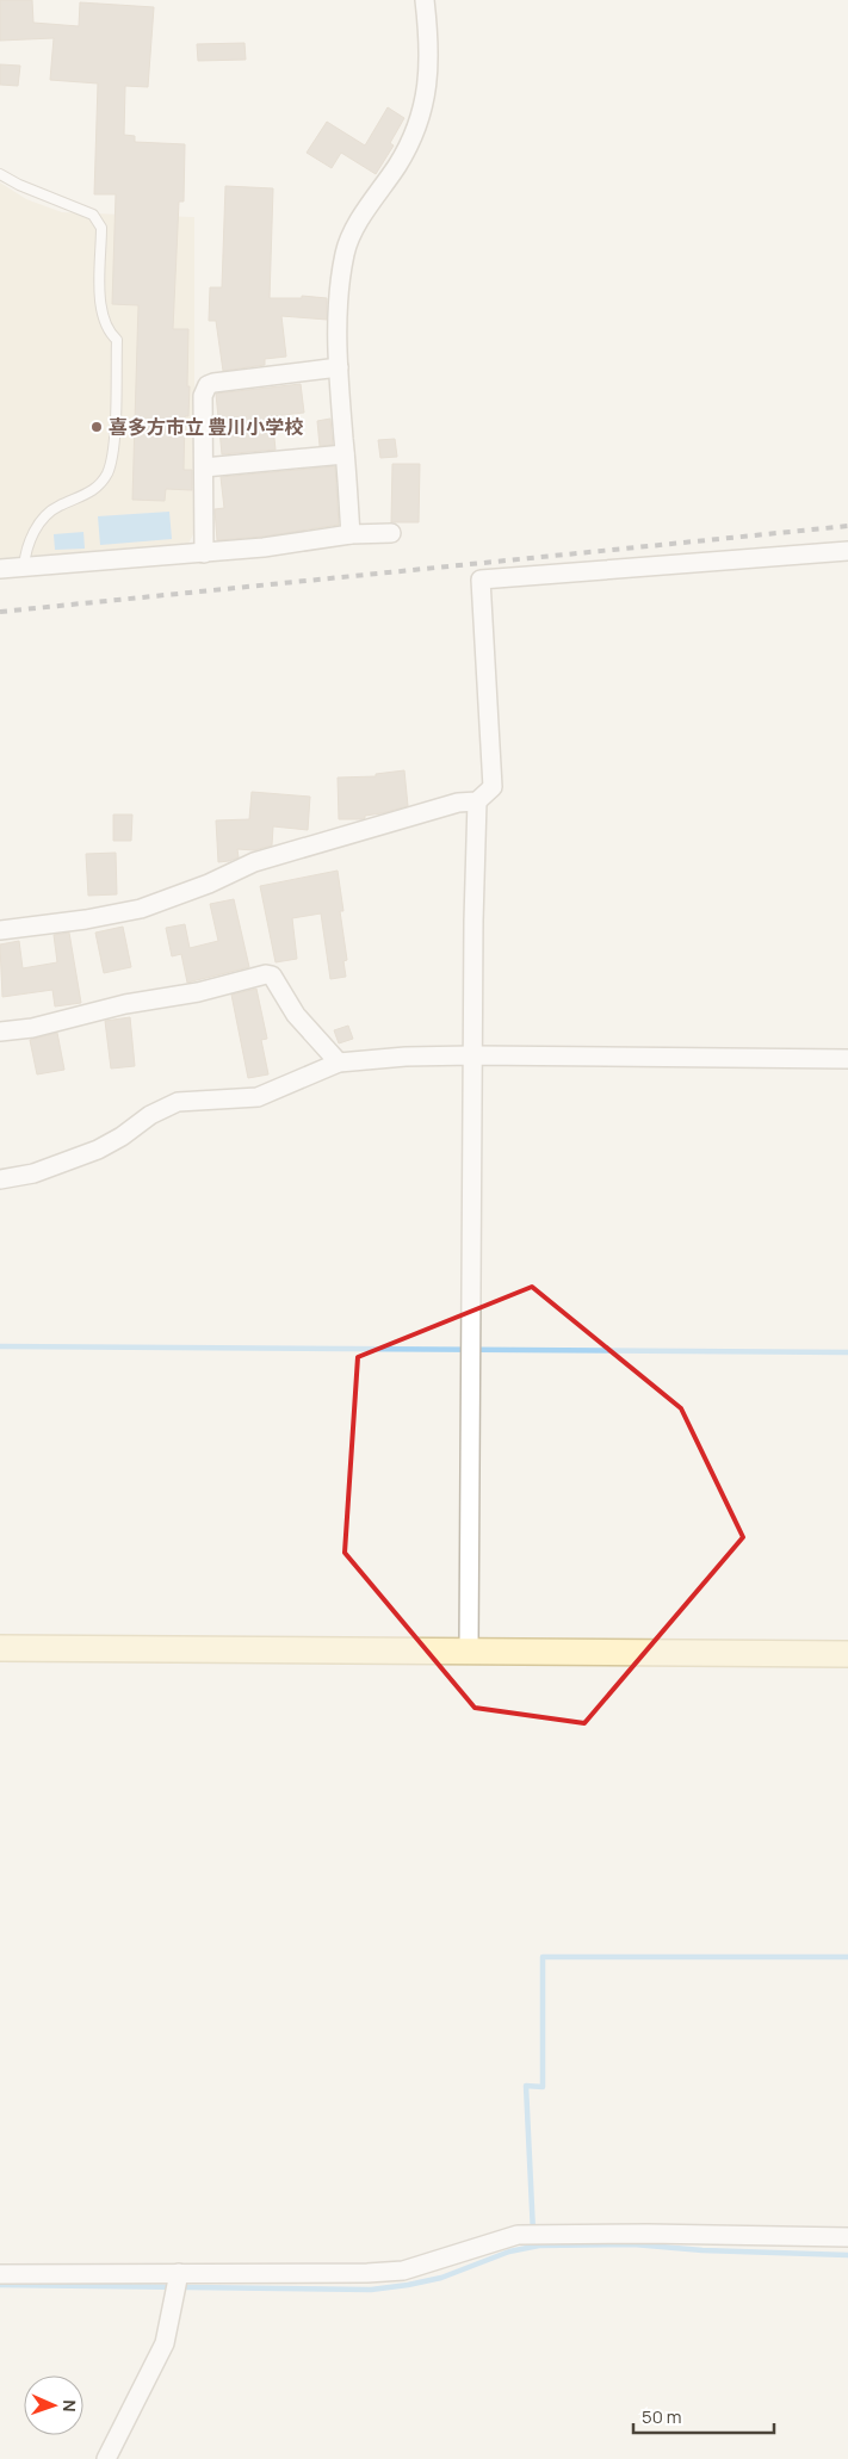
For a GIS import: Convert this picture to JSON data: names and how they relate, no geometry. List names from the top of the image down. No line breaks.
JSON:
{"places":["喜多方市立 豊川小学校"],"scale_bar":"50 m","north":"right"}
